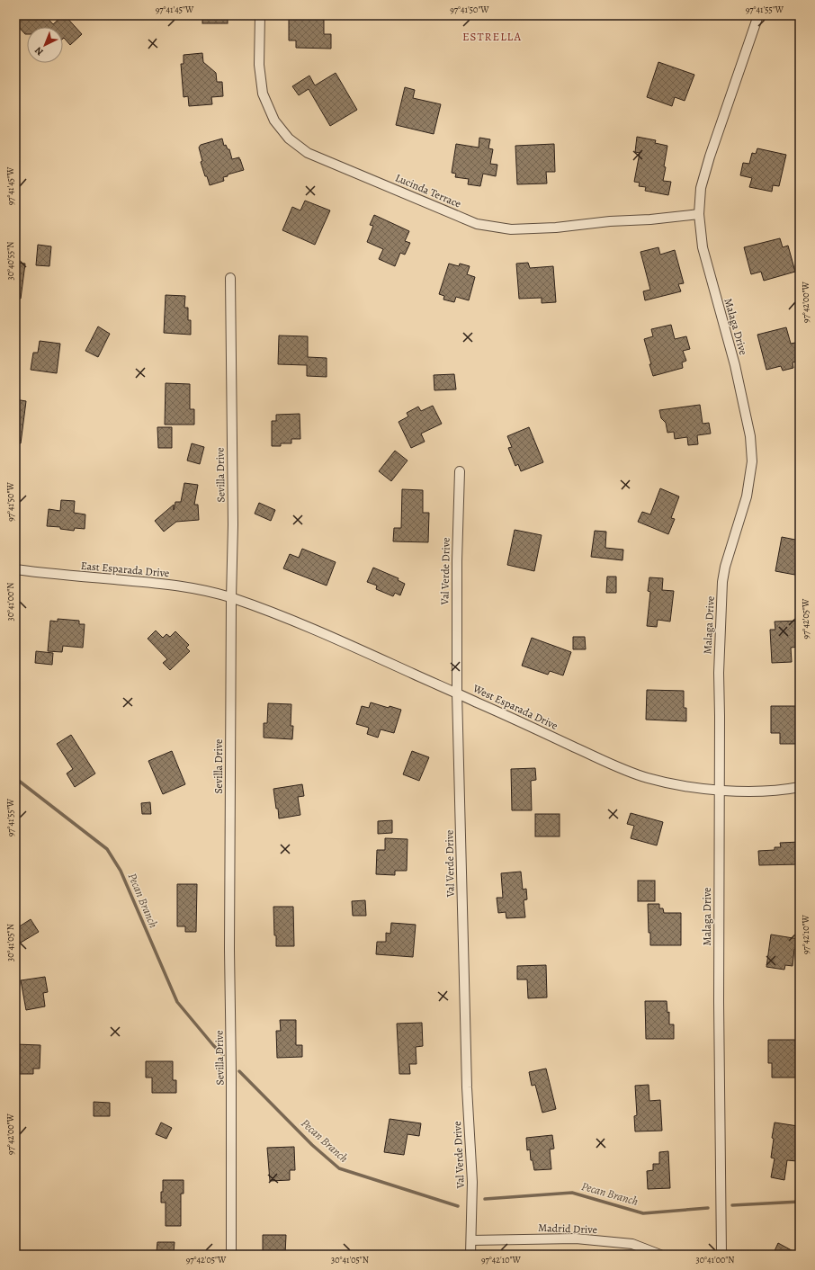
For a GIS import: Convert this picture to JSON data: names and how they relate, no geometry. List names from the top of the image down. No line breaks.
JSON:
{"streets":{"street":["Lucinda Terrace","Malaga Drive","Sevilla Drive","East Esparada Drive","Val Verde Drive","West Esparada Drive","Madrid Drive"]},"crossings":[["Lucinda Terrace","Malaga Drive"],["Malaga Drive","West Esparada Drive"],["Sevilla Drive","East Esparada Drive"],["Sevilla Drive","West Esparada Drive"],["East Esparada Drive","West Esparada Drive"],["Val Verde Drive","West Esparada Drive"],["Val Verde Drive","Madrid Drive"]],"districts":["ESTRELLA"],"water":["Pecan Branch"],"north":"bottom left","coordinates":["97°41'45\"W","97°41'50\"W","97°41'55\"W","30°40'55\"N","97°42'00\"W","30°41'00\"N","97°42'05\"W","97°42'10\"W","30°41'05\"N"]}
